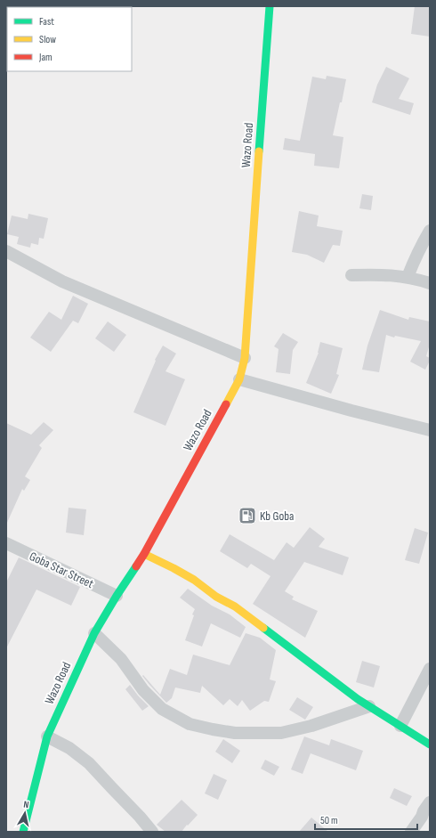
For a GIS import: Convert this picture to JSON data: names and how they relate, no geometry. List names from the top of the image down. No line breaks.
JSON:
{"streets":{"main road":["Wazo Road"],"street":["Goba Star Street"]},"crossings":[["Wazo Road","Goba Star Street"]],"places":{"fuel station":["Kb Goba"]},"legend":["Fast","Slow","Jam"],"scale_bar":"50 m","north":"top"}
